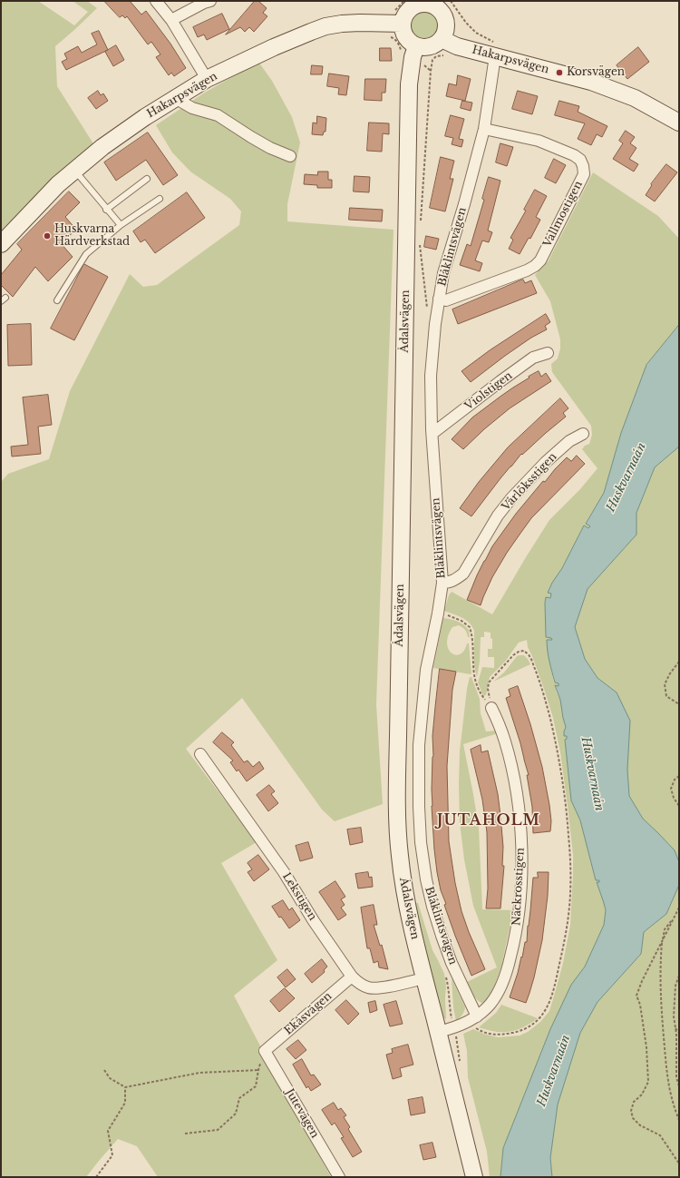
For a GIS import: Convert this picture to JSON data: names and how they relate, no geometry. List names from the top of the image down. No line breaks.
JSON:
{"streets":{"main road":["Hakarpsvägen","Ådalsvägen"],"street":["Vallmostigen","Blåklintsvägen","Violstigen","Vårlöksstigen","Näckrosstigen","Lekstigen","Ekåsvägen","Jutevägen"]},"crossings":[["Hakarpsvägen","Blåklintsvägen"],["Hakarpsvägen","Ådalsvägen"],["Vallmostigen","Blåklintsvägen"],["Blåklintsvägen","Violstigen"],["Blåklintsvägen","Vårlöksstigen"],["Blåklintsvägen","Näckrosstigen"],["Ådalsvägen","Näckrosstigen"],["Ådalsvägen","Lekstigen"],["Lekstigen","Ekåsvägen"],["Ekåsvägen","Jutevägen"]],"districts":["JUTAHOLM"],"water":["Huskvarnaån"],"places":["Korsvägen","Huskvarna Härdverkstad"]}
